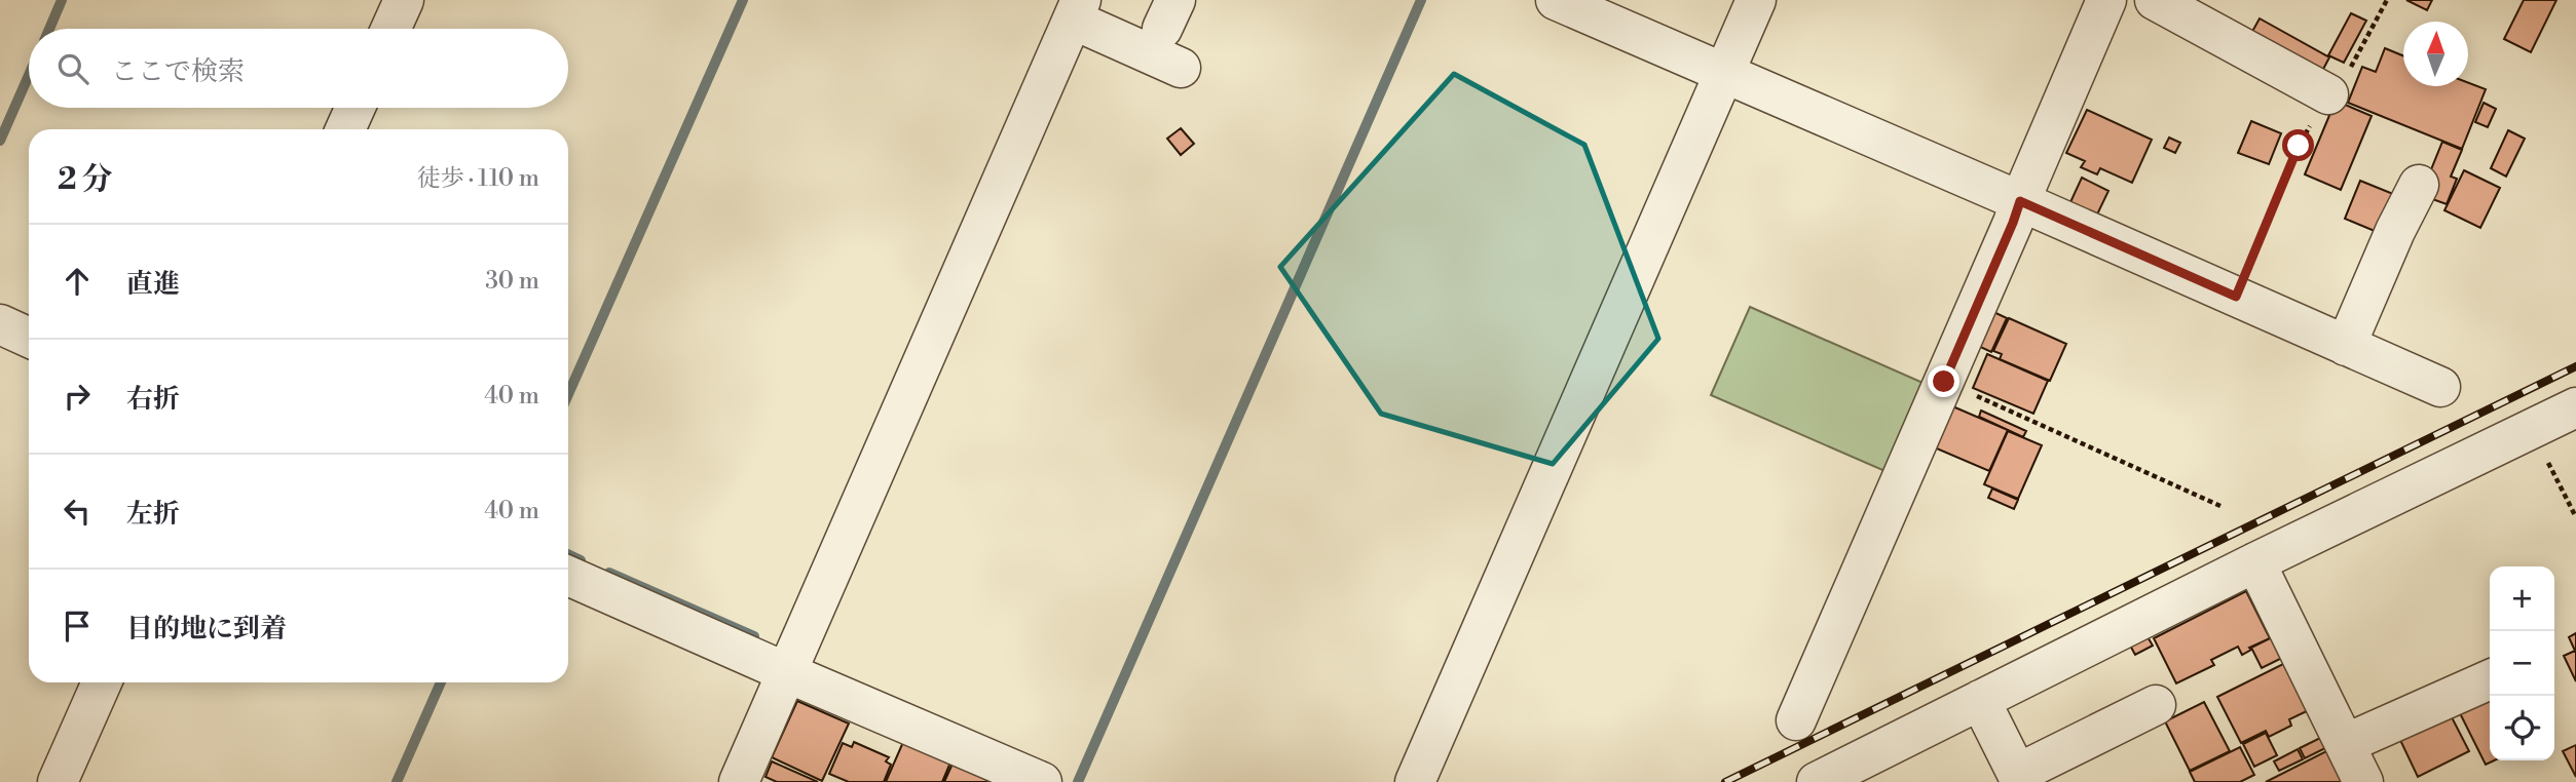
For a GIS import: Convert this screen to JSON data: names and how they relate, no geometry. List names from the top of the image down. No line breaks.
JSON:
{"north":"top","page":{"search":"ここで検索","heading":["2 分","徒歩 · 110 m"],"list":[["直進","30 m"],["右折","40 m"],["左折","40 m"],"目的地に到着"],"map_buttons":["+","−"]}}
